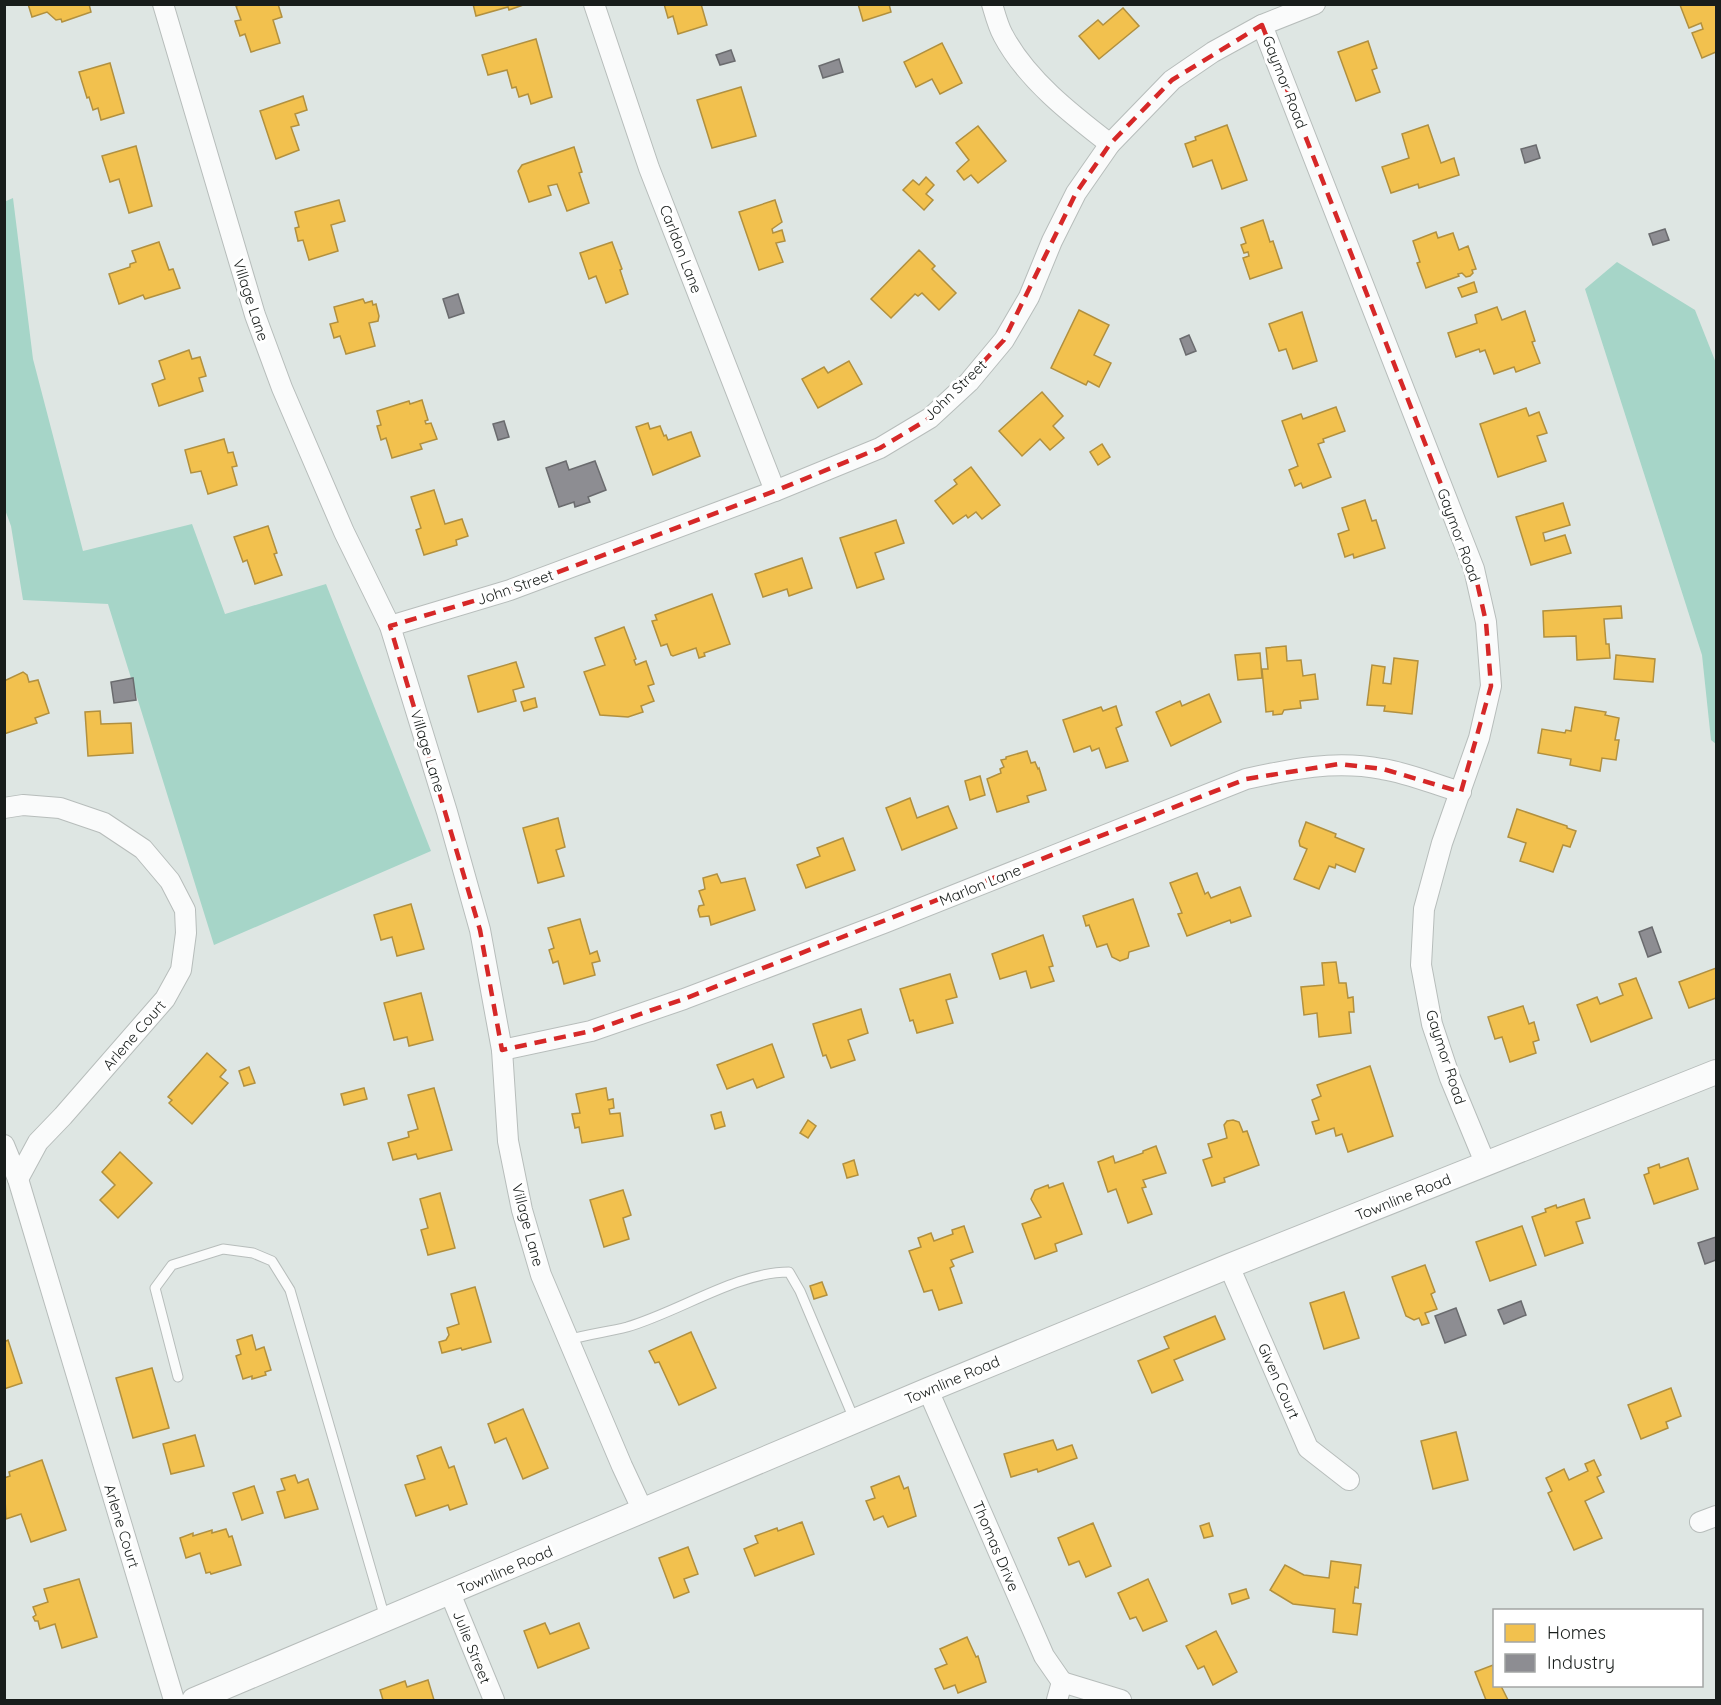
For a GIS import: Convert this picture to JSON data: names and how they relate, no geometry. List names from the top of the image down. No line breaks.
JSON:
{"streets":{"street":["Gaymor Road","Carldon Lane","Village Lane","John Street","Marlon Lane","Arlene Court","Townline Road","Given Court","Thomas Drive","Julie Street"]},"crossings":[["Gaymor Road","John Street"],["Gaymor Road","Marlon Lane"],["Gaymor Road","Townline Road"],["Carldon Lane","John Street"],["Village Lane","John Street"],["Village Lane","Marlon Lane"],["Village Lane","Townline Road"],["Townline Road","Given Court"],["Townline Road","Thomas Drive"],["Townline Road","Julie Street"]],"legend":["Homes","Industry"]}
